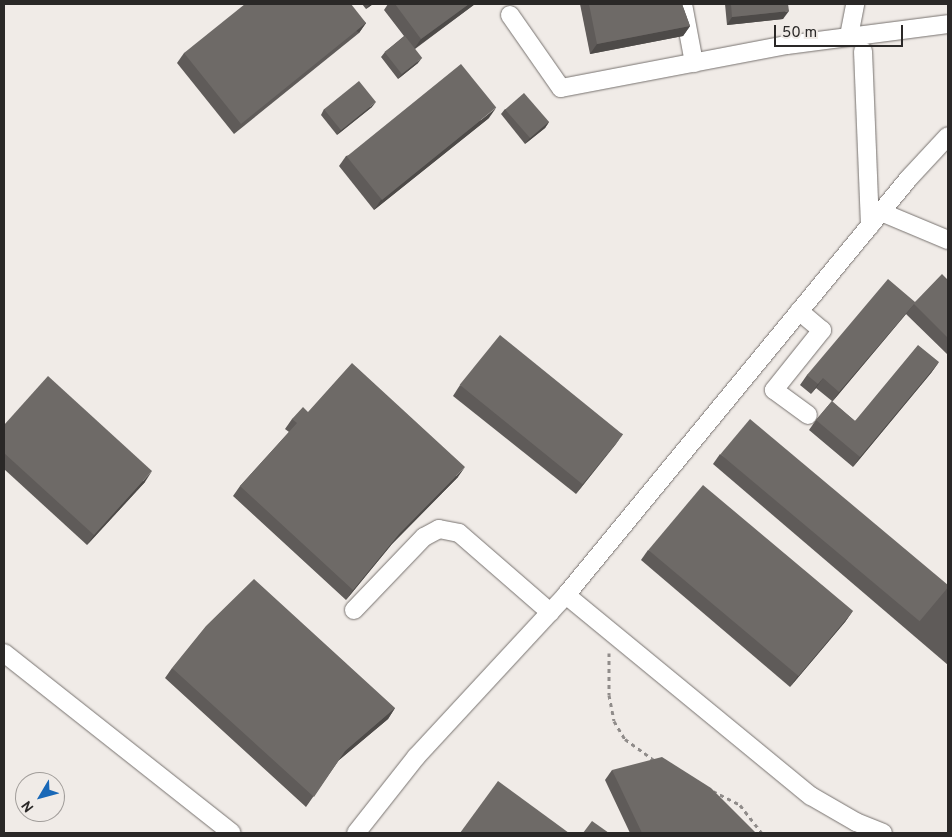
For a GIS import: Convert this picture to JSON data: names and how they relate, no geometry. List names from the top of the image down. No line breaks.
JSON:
{"scale_bar":"50 m","north":"bottom left"}
